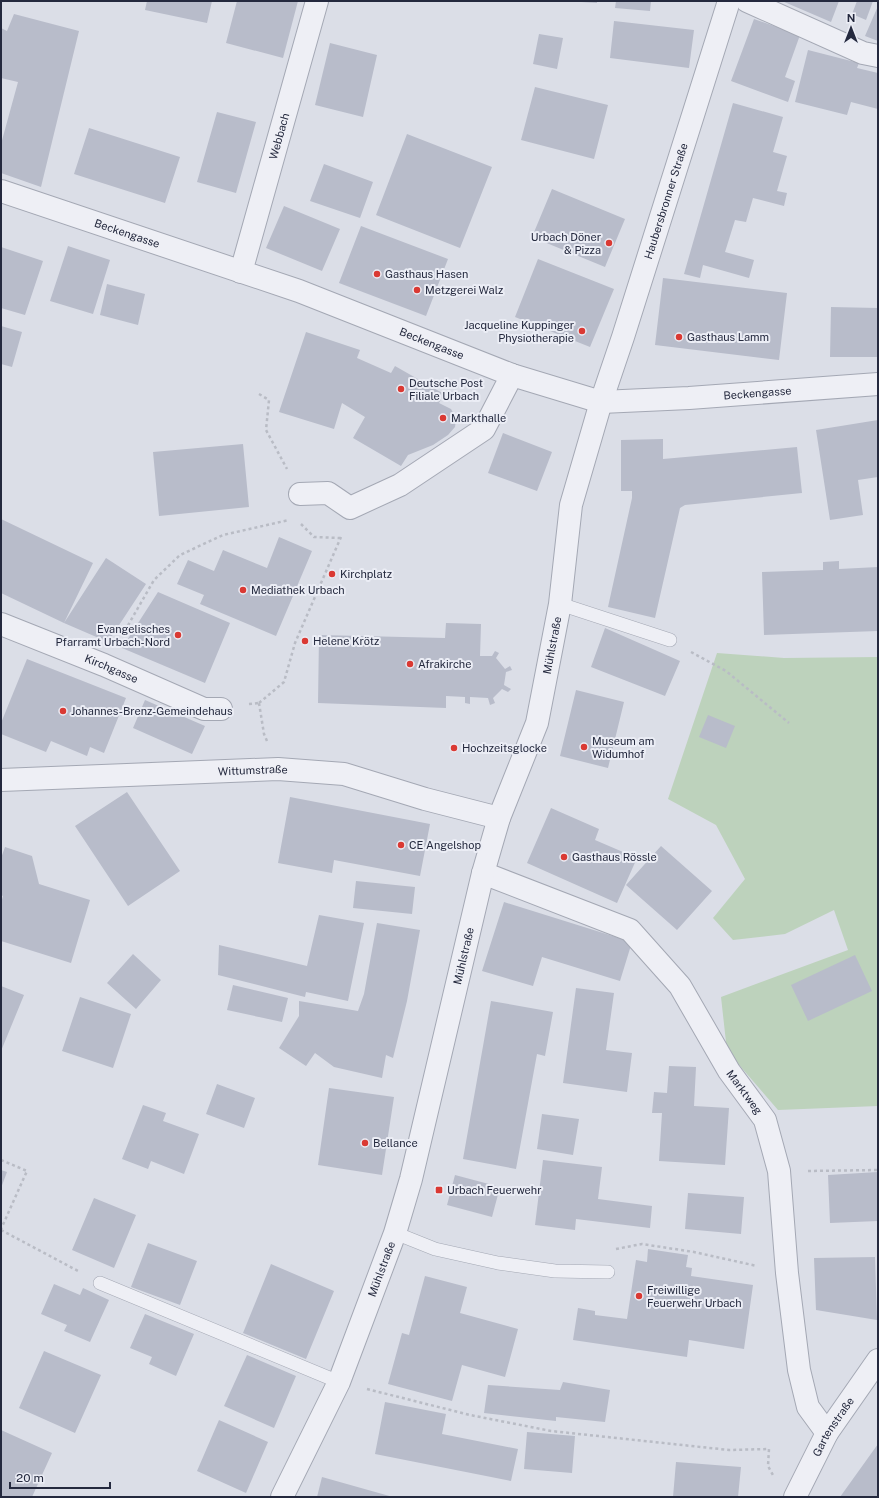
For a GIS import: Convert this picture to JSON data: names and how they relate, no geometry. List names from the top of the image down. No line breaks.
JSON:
{"streets":{"street":["Webbach","Haubersbronner Straße","Beckengasse","Mühlstraße","Kirchgasse","Wittumstraße","Marktweg","Gartenstraße"]},"crossings":[["Webbach","Beckengasse"],["Haubersbronner Straße","Beckengasse"],["Haubersbronner Straße","Mühlstraße"],["Beckengasse","Mühlstraße"],["Mühlstraße","Wittumstraße"],["Mühlstraße","Marktweg"],["Marktweg","Gartenstraße"]],"places":{"other":["Urbach Döner & Pizza","Gasthaus Hasen","Metzgerei Walz","Jacqueline Kuppinger Physiotherapie","Gasthaus Lamm","Deutsche Post Filiale Urbach","Markthalle","Kirchplatz","Mediathek Urbach","Evangelisches Pfarramt Urbach-Nord","Helene Krötz","Afrakirche","Johannes-Brenz-Gemeindehaus","Museum am Widumhof","Hochzeitsglocke","CE Angelshop","Gasthaus Rössle","Bellance","Freiwillige Feuerwehr Urbach"],"transit":["Urbach Feuerwehr"]},"scale_bar":"20 m","north":"top"}
